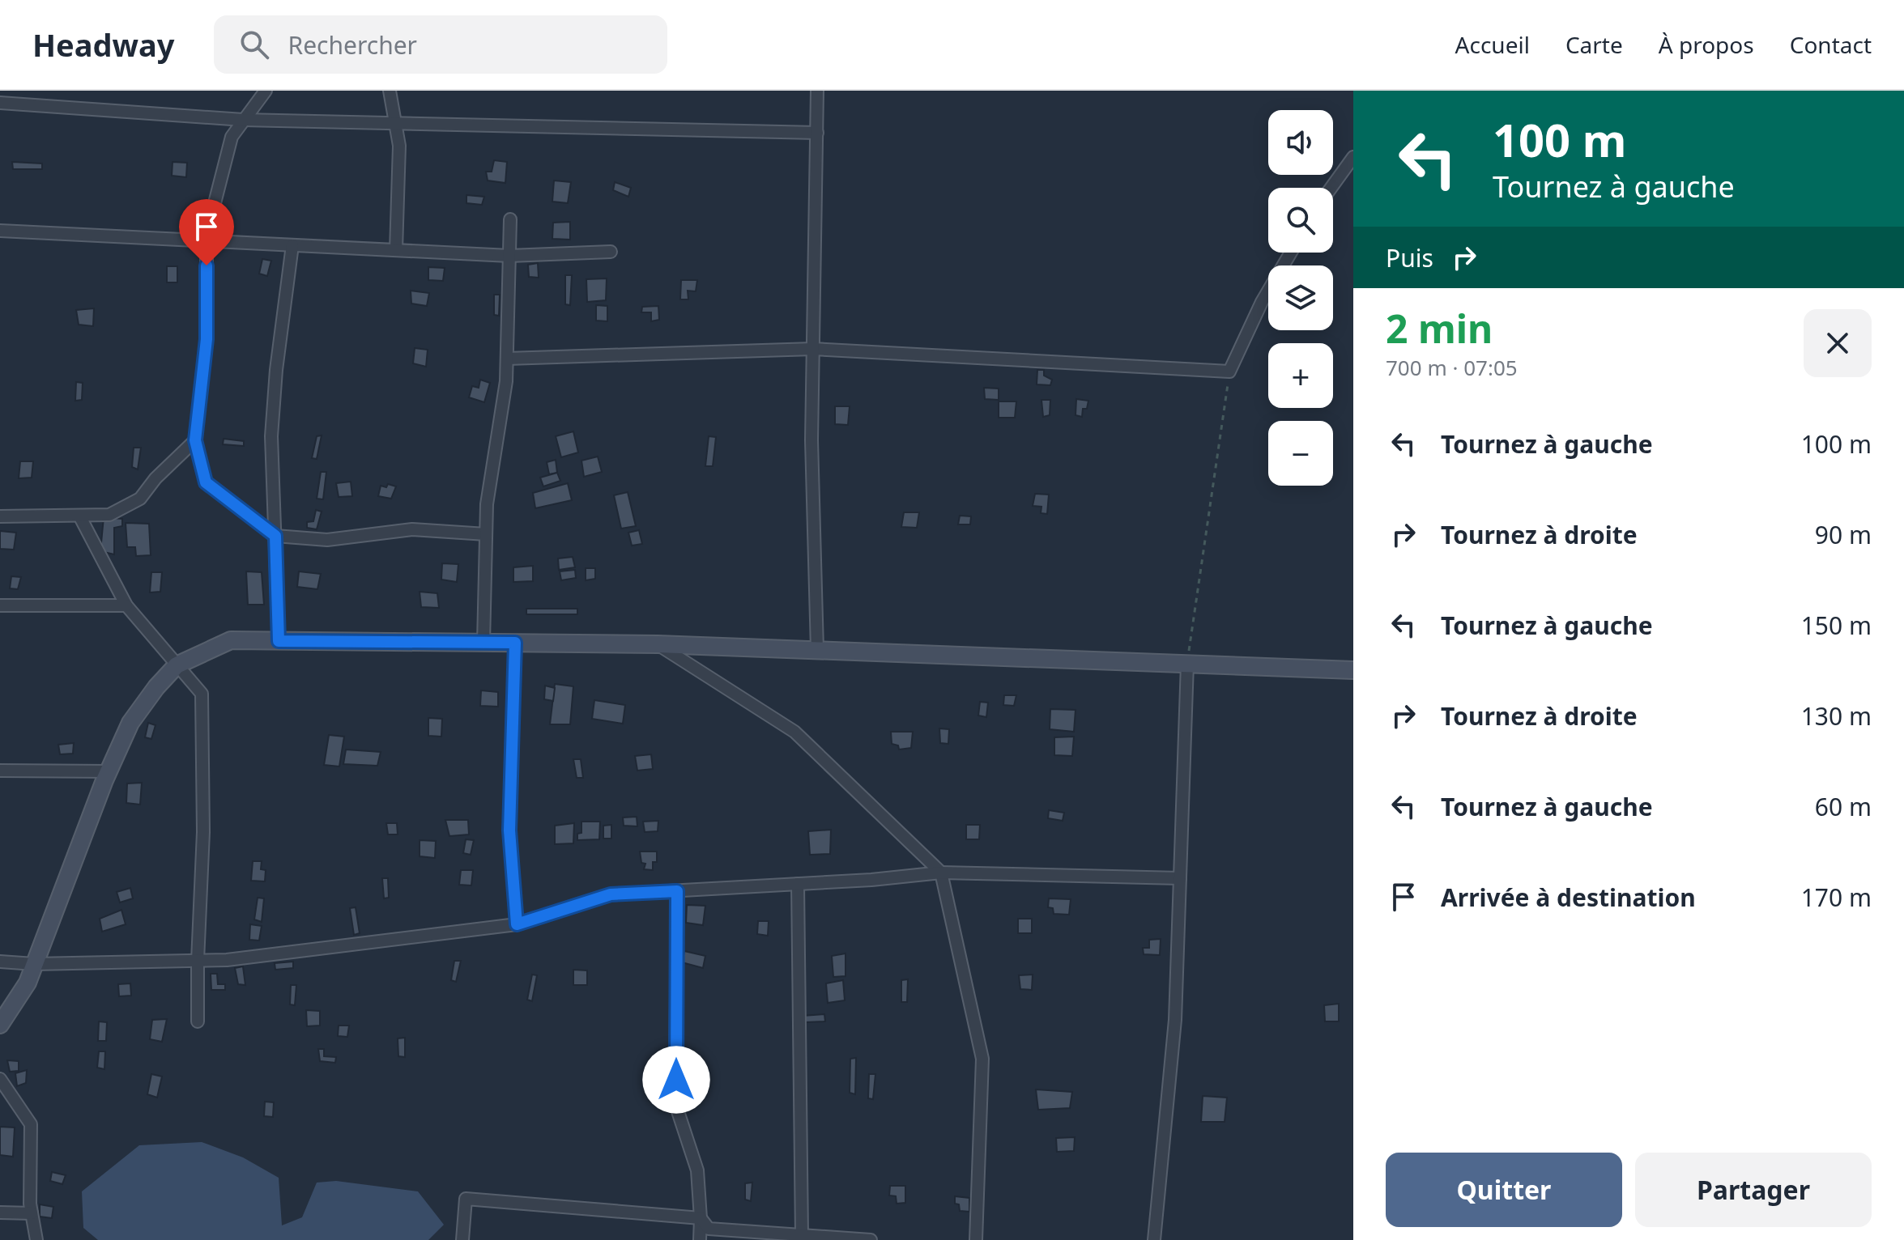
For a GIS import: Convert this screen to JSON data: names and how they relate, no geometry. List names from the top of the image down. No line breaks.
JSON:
{"page":{"header":"Headway","search":"Rechercher","nav":["Accueil","Carte","À propos","Contact"],"turn":["100 m","Tournez à gauche"],"map_buttons":["+","−"],"then":"Puis","heading":["2 min","700 m · 07:05"],"list":[{"name":"Tournez à gauche","value":"100 m"},{"name":"Tournez à droite","value":"90 m"},{"name":"Tournez à gauche","value":"150 m"},{"name":"Tournez à droite","value":"130 m"},{"name":"Tournez à gauche","value":"60 m"},{"name":"Arrivée à destination","value":"170 m"}],"buttons":["Quitter","Partager"]}}
